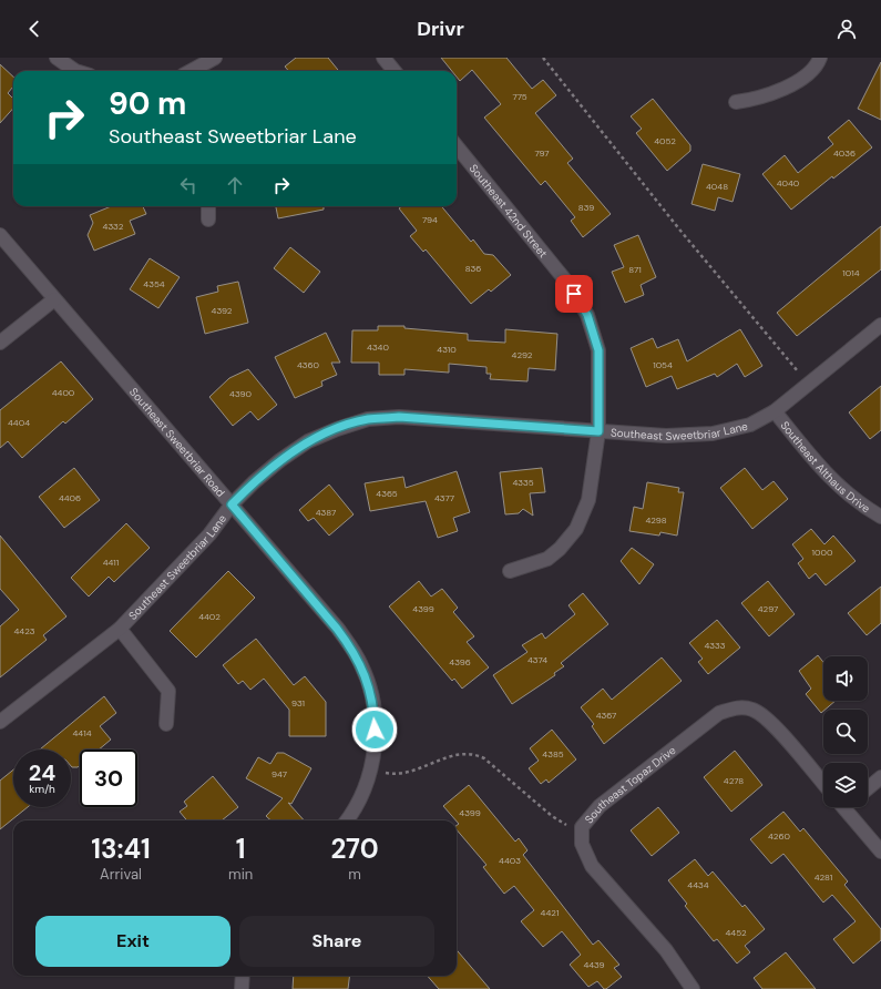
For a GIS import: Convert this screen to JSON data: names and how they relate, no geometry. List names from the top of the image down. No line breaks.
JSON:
{"streets":{"street":["Southeast 42nd Street","Southeast Sweetbriar Lane","Southeast Sweetbriar Road","Southeast Althaus Drive","Southeast Topaz Drive"]},"crossings":[["Southeast 42nd Street","Southeast Sweetbriar Lane"],["Southeast Sweetbriar Lane","Southeast Sweetbriar Road"],["Southeast Sweetbriar Lane","Southeast Althaus Drive"]],"house_numbers":["775","4052","797","4036","4040","4048","839","794","4332","836","871","1014","4354","4392","4340","4310","4292","4360","1054","4400","4390","4404","4335","4365","4406","4377","4387","4298","1000","4411","4399","4297","4402","4423","4333","4374","4396","931","4367","4414","4385","947","4278","4399","4260","4403","4281","4434","4421","4452","4439"],"page":{"header":"Drivr","turn":["90 m","Southeast Sweetbriar Lane"],"speed":"24 km/h","limit":"30","eta":["13:41","Arrival","1","min","270","m"],"buttons":["Exit","Share"]}}
